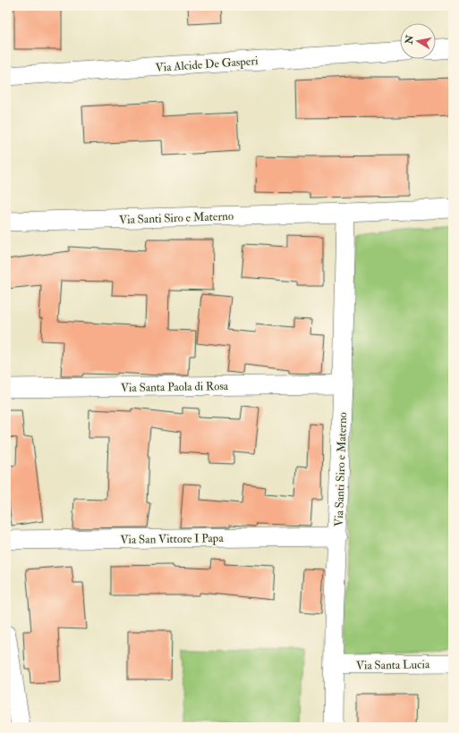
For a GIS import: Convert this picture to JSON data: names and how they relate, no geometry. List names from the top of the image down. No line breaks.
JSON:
{"streets":{"street":["Via Alcide De Gasperi","Via Santi Siro e Materno","Via Santa Paola di Rosa","Via San Vittore I Papa","Via Santa Lucia"]},"crossings":[["Via Santi Siro e Materno","Via Santa Paola di Rosa"],["Via Santi Siro e Materno","Via San Vittore I Papa"],["Via Santi Siro e Materno","Via Santa Lucia"]],"north":"left"}
